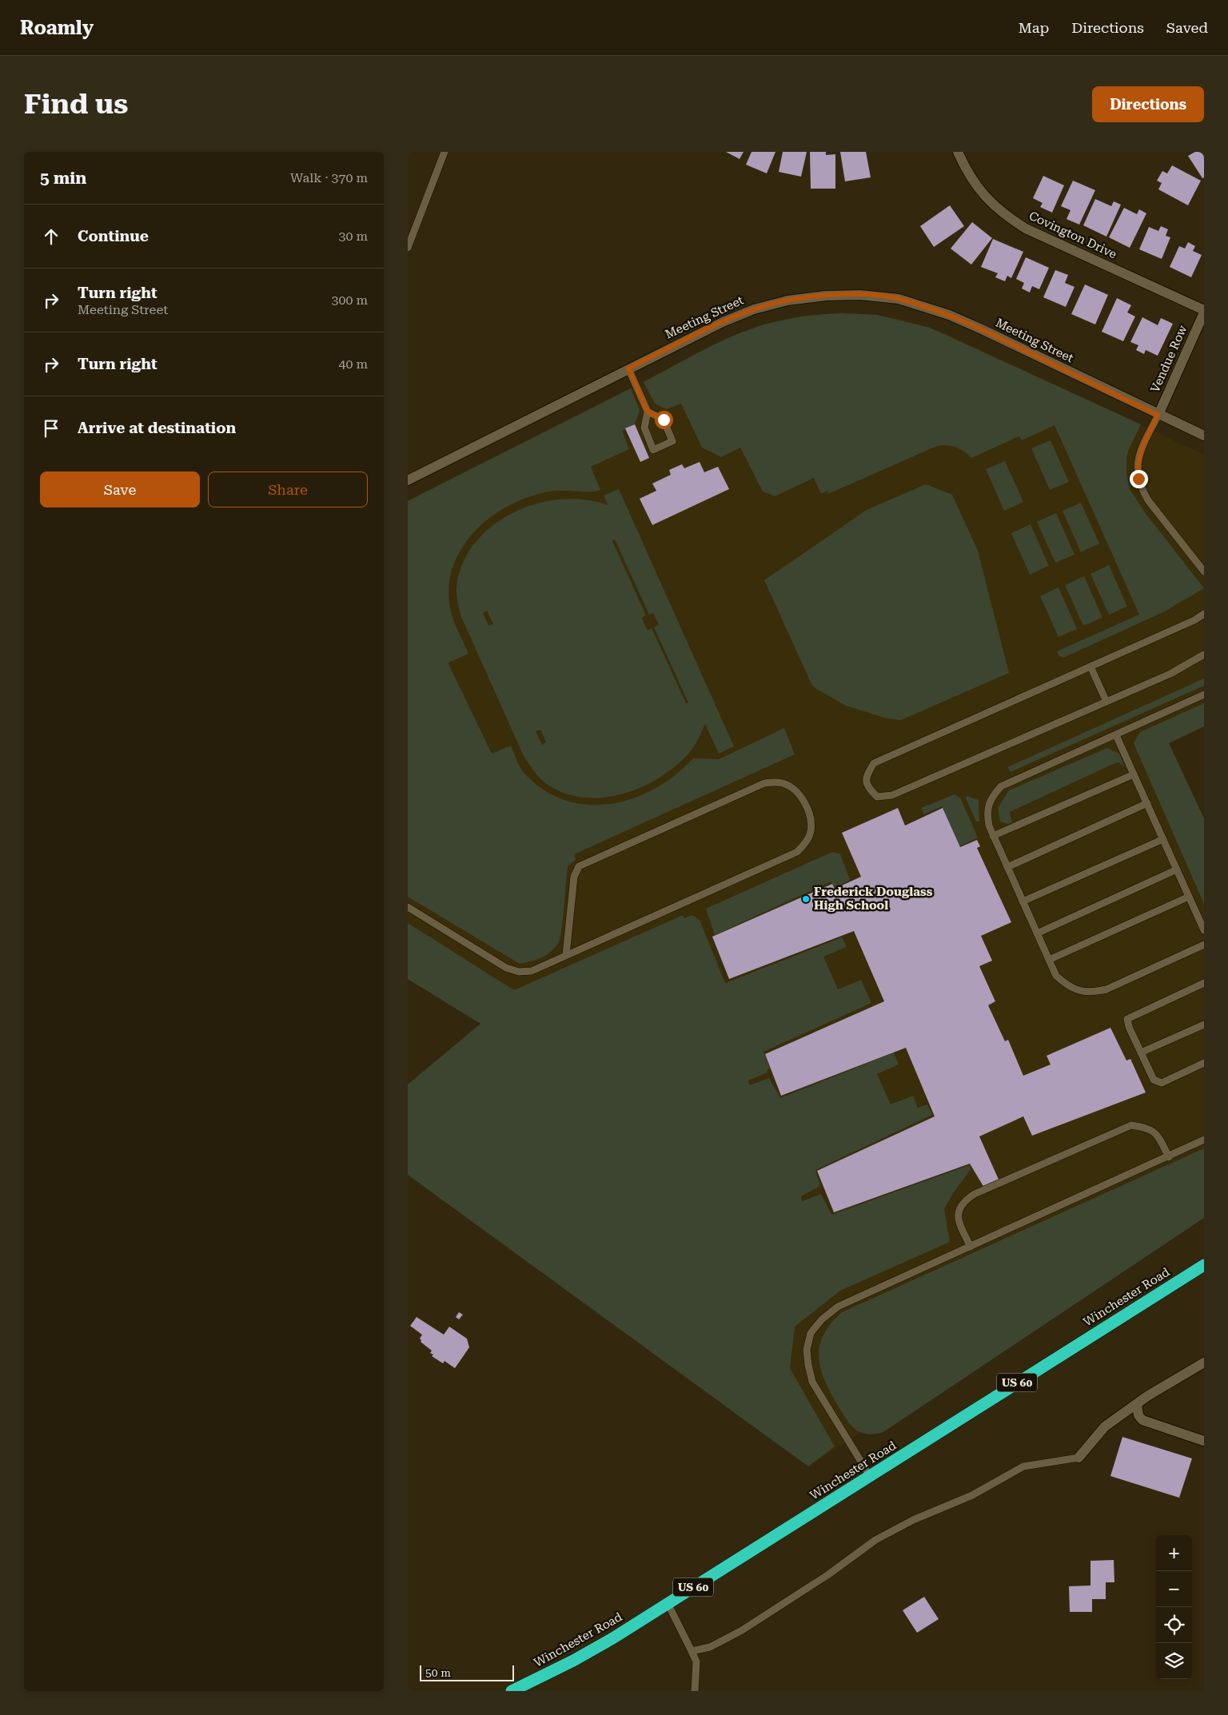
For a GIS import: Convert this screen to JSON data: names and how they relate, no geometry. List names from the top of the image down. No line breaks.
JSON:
{"streets":{"highway":["Winchester Road","US 60"],"street":["Covington Drive","Meeting Street","Vendue Row"]},"crossings":[["Covington Drive","Vendue Row"],["Meeting Street","Vendue Row"]],"places":["Frederick Douglass High School"],"scale_bar":"50 m","page":{"header":"Roamly","nav":["Map","Directions","Saved"],"buttons":["Directions",["Save","Share"]],"title":"Find us","heading":["5 min","Walk · 370 m"],"list":[["Continue","30 m"],["Turn right","Meeting Street","300 m"],["Turn right","40 m"],"Arrive at destination"],"map_buttons":["+","−"],"scale":"50 m"}}
